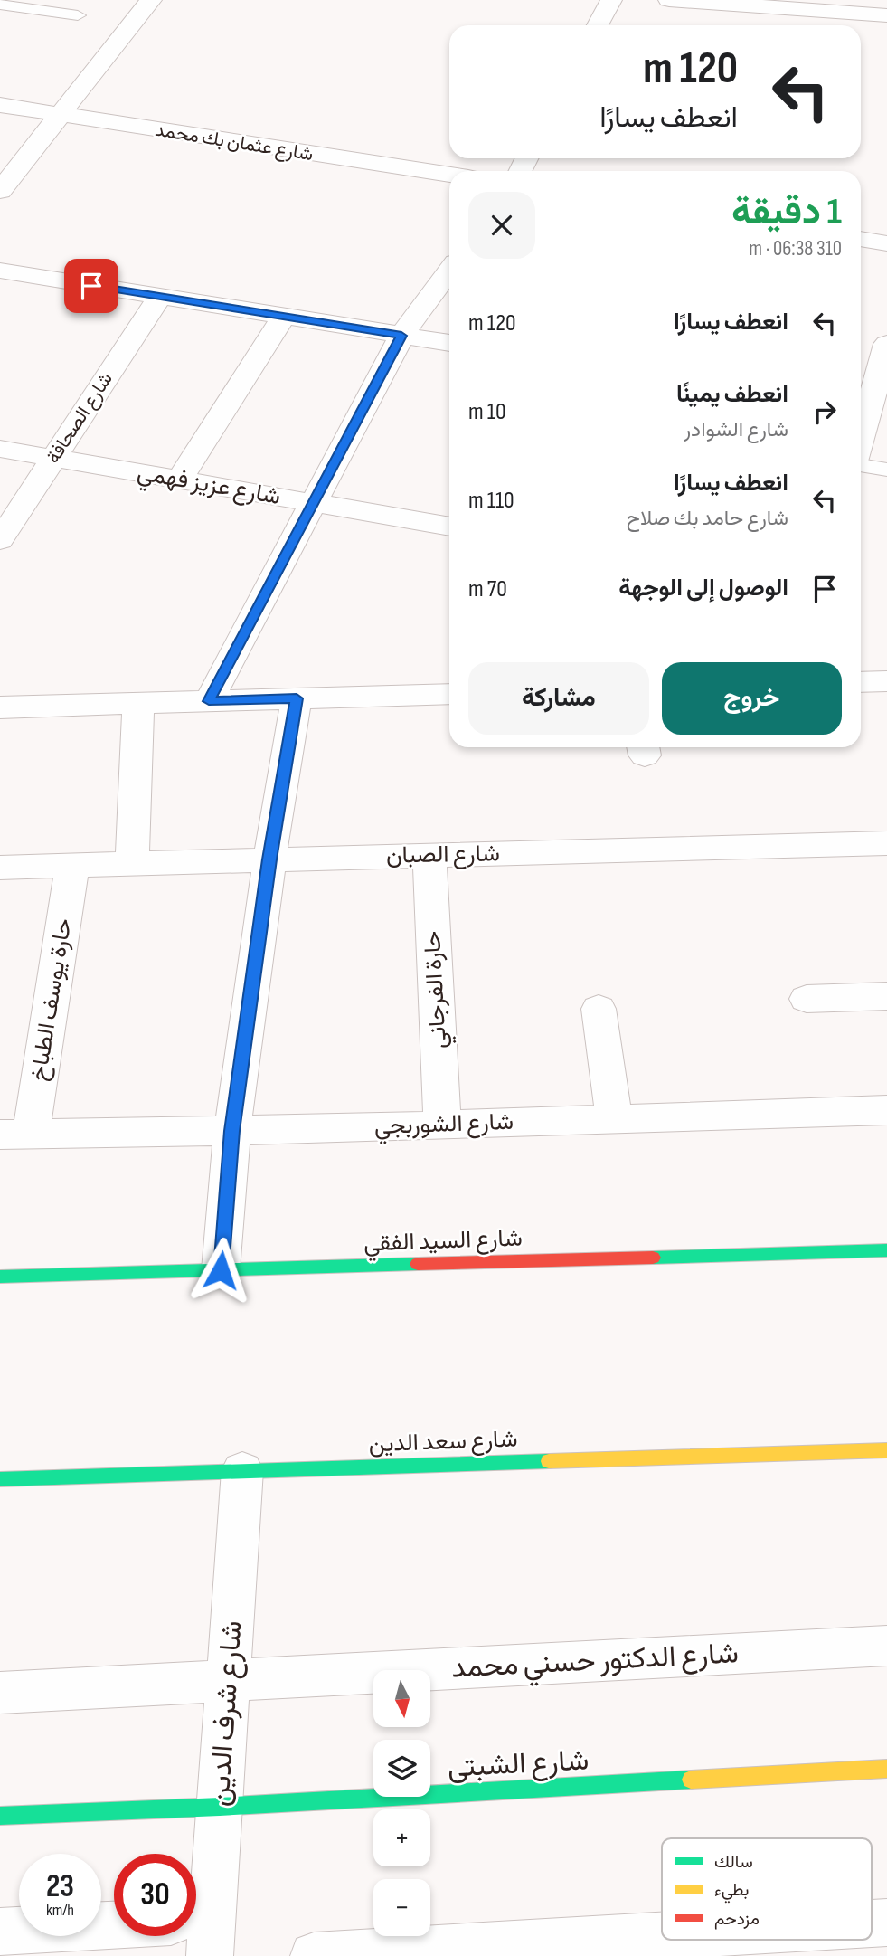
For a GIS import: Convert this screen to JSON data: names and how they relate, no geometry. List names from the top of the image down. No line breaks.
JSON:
{"streets":{"street":["شارع عثمان بك محمد","شارع الصحافة","شارع عزيز فهمي","شارع الصبان","حارة الفرجاني","حارة يوسف الطباخ","شارع الشوربجي","شارع السيد الفقي","شارع سعد الدين","شارع الدكتور حسني محمد","شارع شرف الدين","شارع الشبتى"]},"crossings":[["شارع الصحافة","شارع عزيز فهمي"],["شارع الصبان","حارة الفرجاني"],["شارع الصبان","حارة يوسف الطباخ"],["حارة الفرجاني","شارع الشوربجي"],["حارة يوسف الطباخ","شارع الشوربجي"],["شارع سعد الدين","شارع شرف الدين"],["شارع الدكتور حسني محمد","شارع شرف الدين"],["شارع شرف الدين","شارع الشبتى"]],"legend":["سالك","بطيء","مزدحم"],"north":"bottom","page":{"turn":["120 m","انعطف يسارًا"],"heading":["1 دقيقة","310 m · 06:38"],"list":[{"name":"انعطف يسارًا","value":"120 m"},{"name":"انعطف يمينًا","note":"شارع الشوادر","value":"10 m"},{"name":"انعطف يسارًا","note":"شارع حامد بك صلاح","value":"110 m"},{"name":"الوصول إلى الوجهة","value":"70 m"}],"buttons":["خروج","مشاركة"],"map_buttons":["+","−"],"speed":"23 km/h","limit":"30"}}
